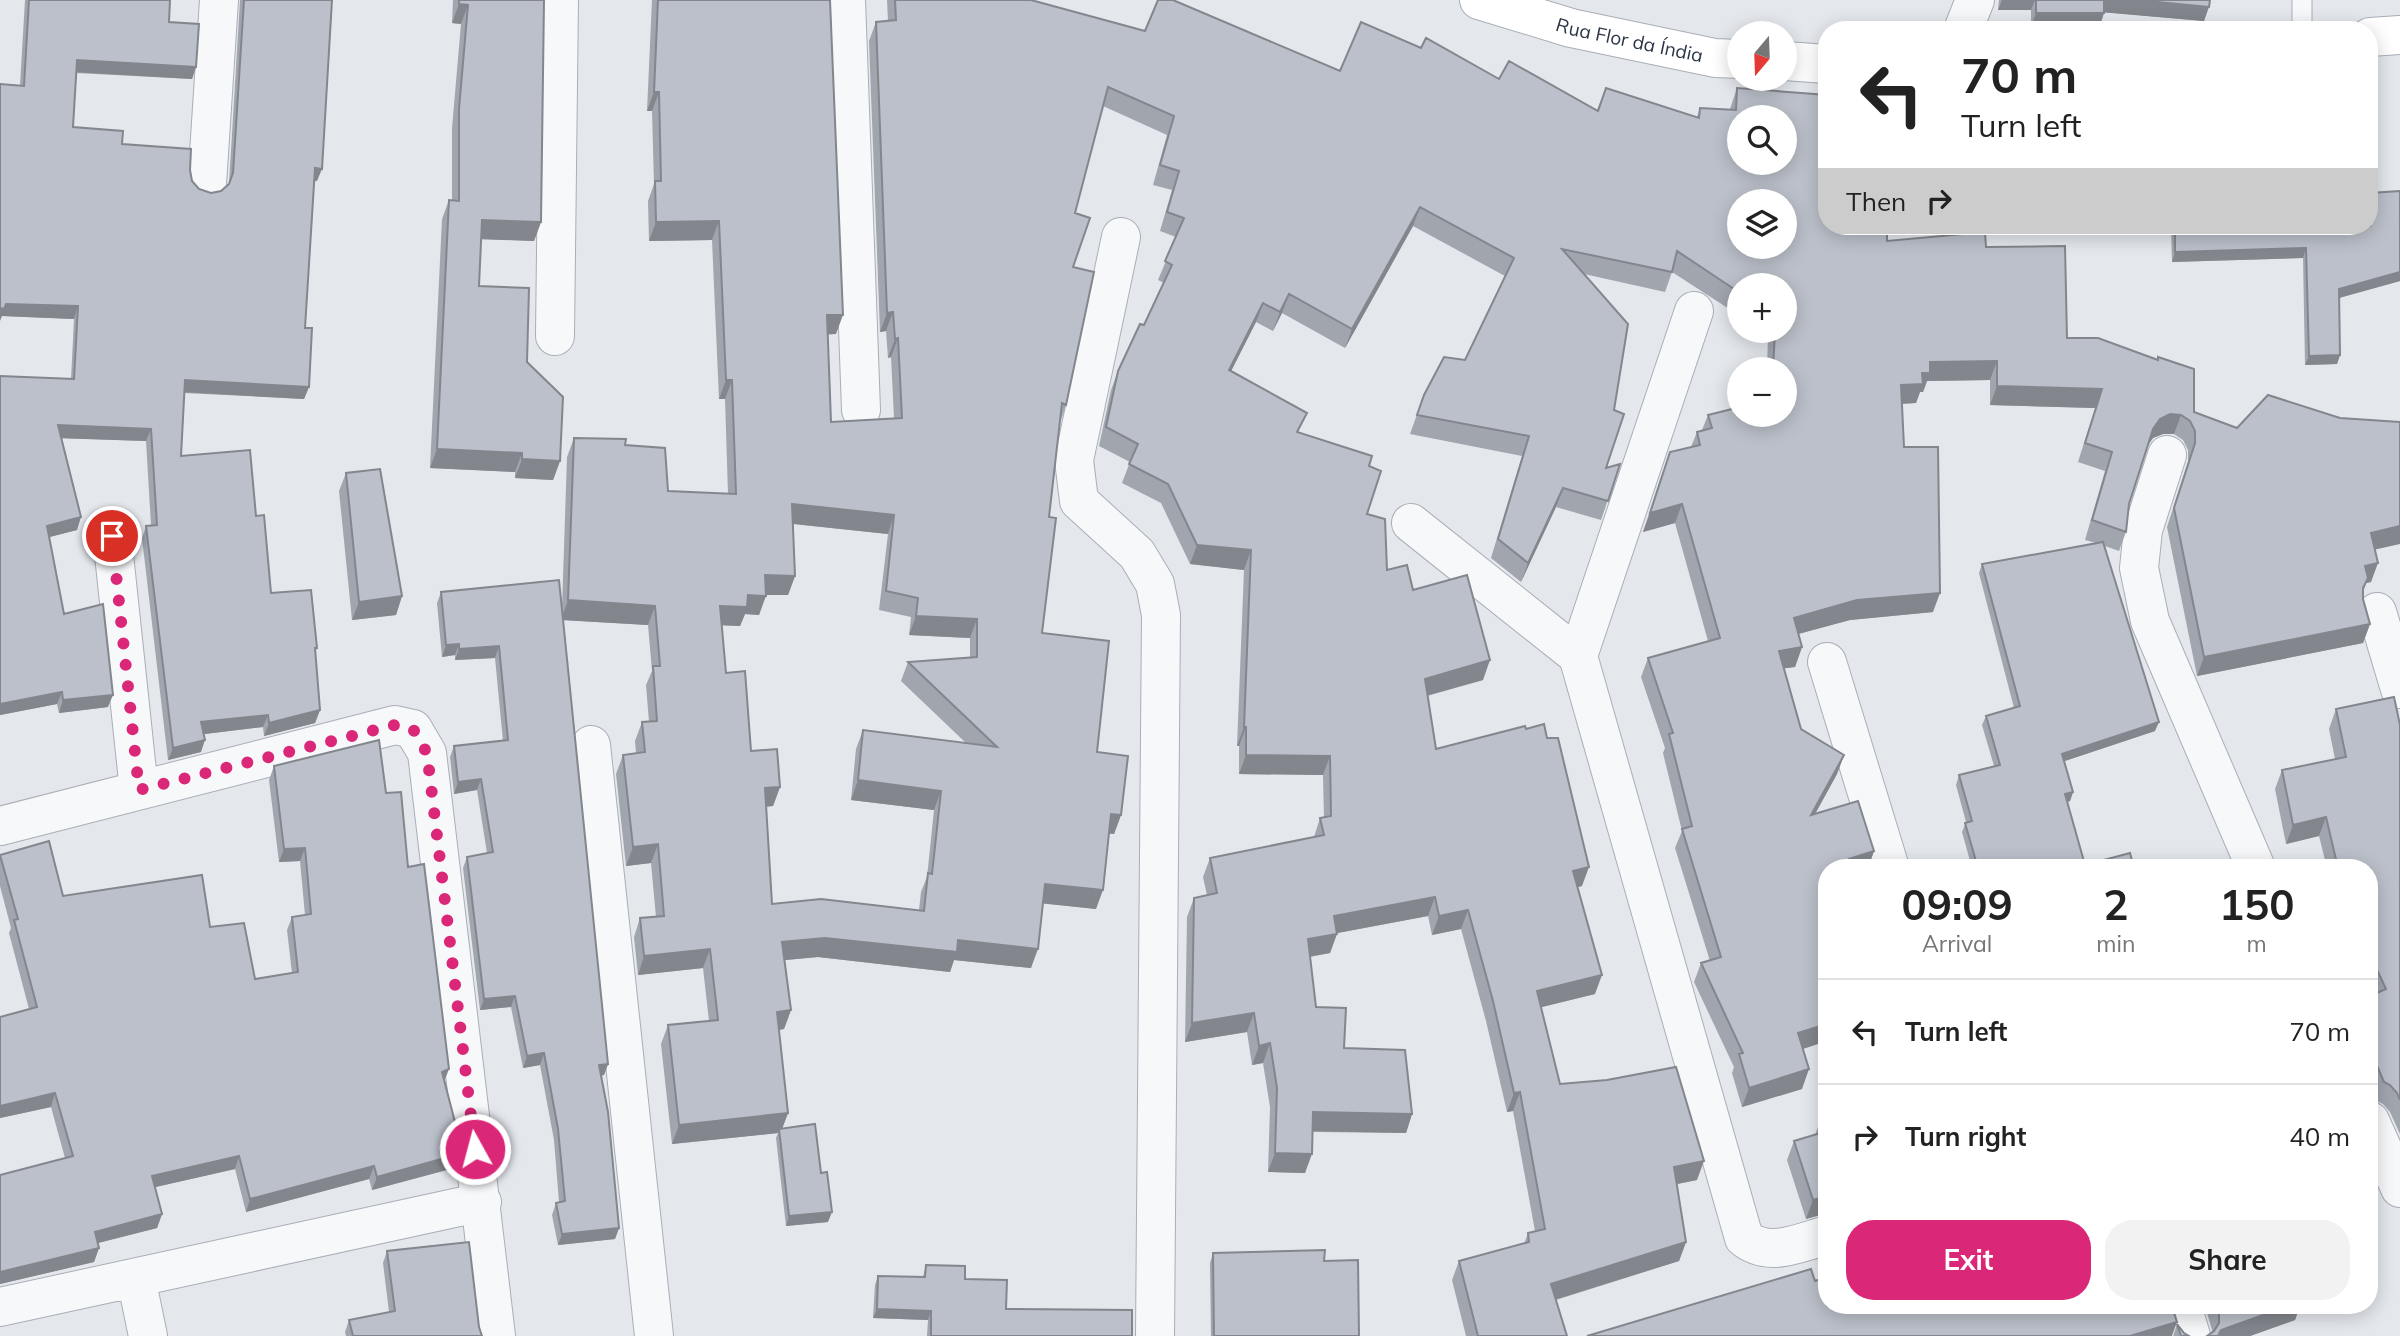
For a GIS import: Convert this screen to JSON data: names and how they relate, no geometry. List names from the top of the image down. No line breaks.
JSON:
{"streets":{"street":["Rua Flor da Índia"]},"north":"bottom","page":{"map_buttons":["+","−"],"turn":["70 m","Turn left"],"then":"Then","eta":["09:09","Arrival","2","min","150","m"],"list":[{"name":"Turn left","value":"70 m"},{"name":"Turn right","value":"40 m"}],"buttons":["Exit","Share"]}}
